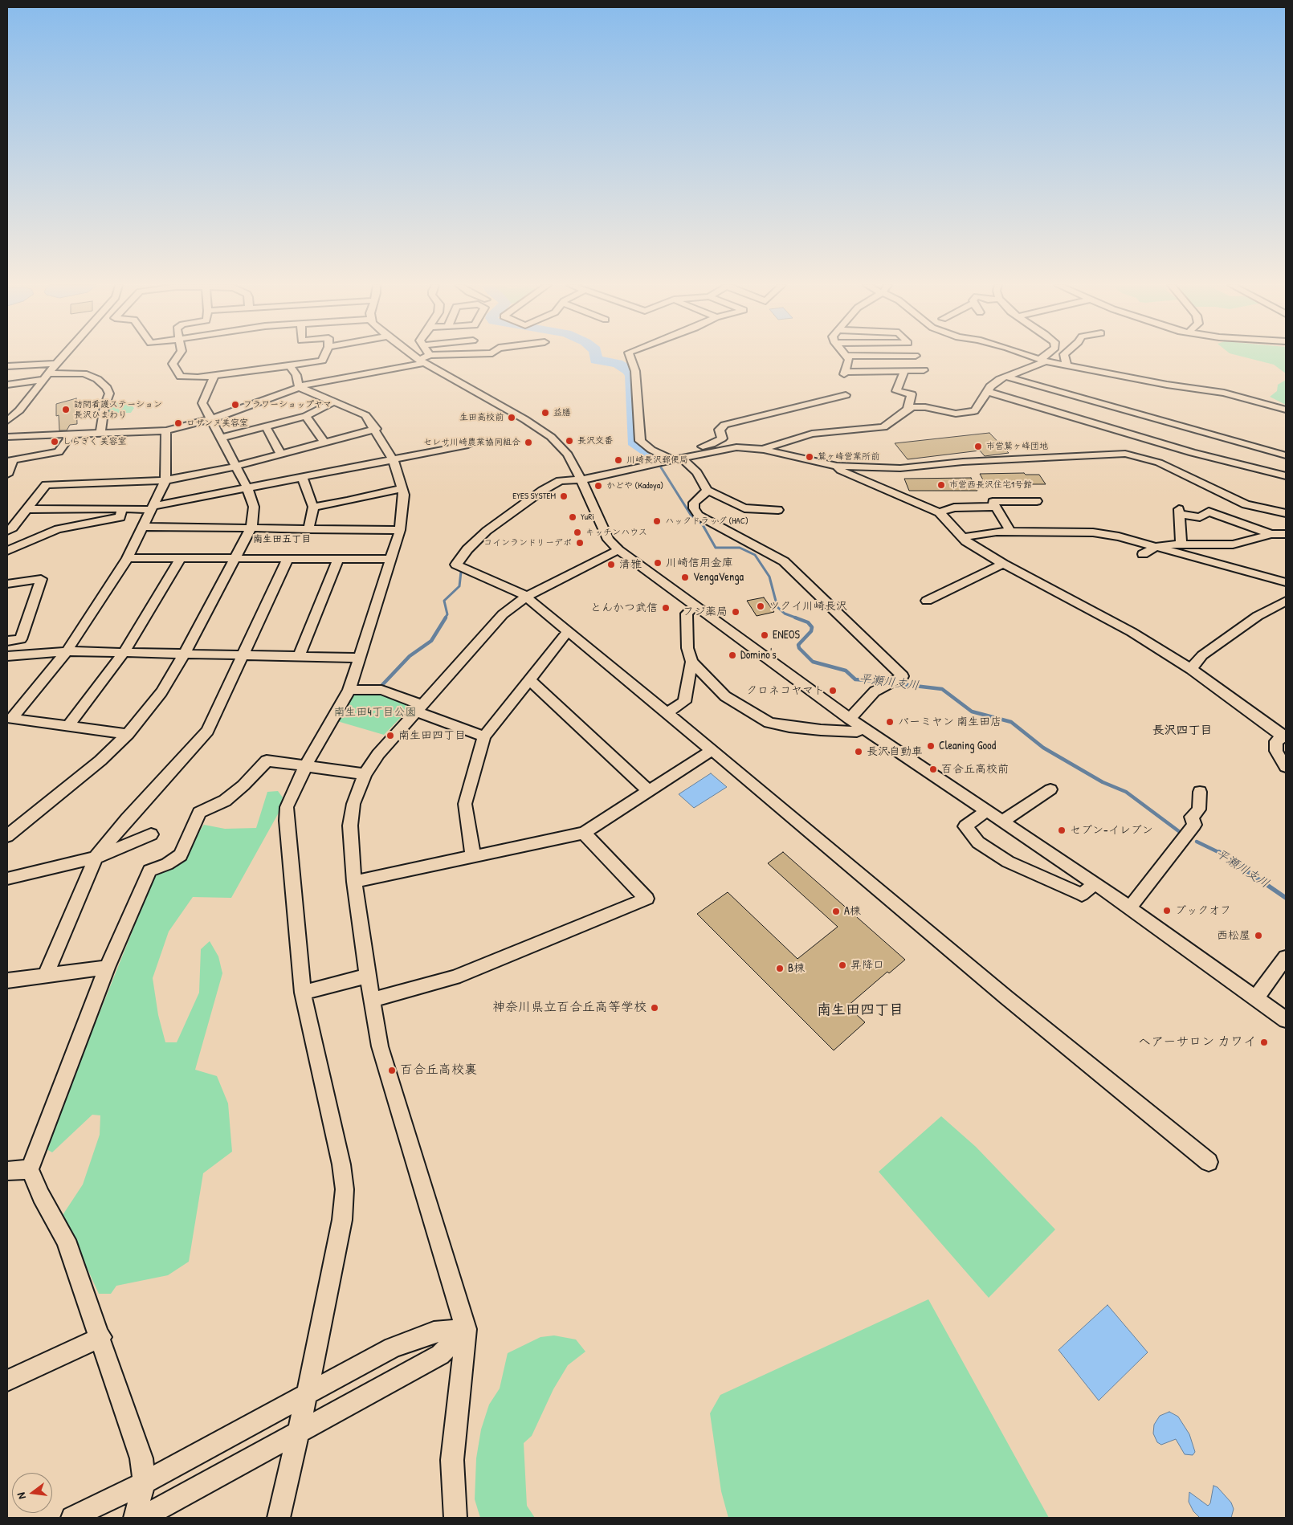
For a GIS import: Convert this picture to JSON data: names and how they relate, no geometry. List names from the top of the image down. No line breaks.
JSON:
{"districts":["南生田五丁目","長沢四丁目","南生田四丁目"],"water":["平瀬川支川"],"parks":["南生田4丁目公園"],"places":["フラワーショップヤマ","訪問看護ステーション 長沢ひまわり","益膳","生田高校前","ロザンヌ美容室","長沢交番","しらぎく 美容室","セレサ川崎農業協同組合","市営鷲ヶ峰団地","鷲ヶ峰営業所前","川崎長沢郵便局","市営西長沢住宅1号館","かどや (Kadoya)","EYES SYSTEM","YuRi","ハックドラッグ (HAC)","キッチンハウス","コインランドリーデポ","川崎信用金庫","清雅","VengaVenga","ツクイ川崎長沢","とんかつ武信","フジ薬局","ENEOS","Domino's","クロネコヤマト","バーミヤン 南生田店","南生田四丁目","Cleaning Good","長沢自動車","百合丘高校前","セブン-イレブン","ブックオフ","A棟","西松屋","昇降口","B棟","神奈川県立百合丘高等学校","ヘアーサロン カワイ","百合丘高校裏"],"north":"left"}
